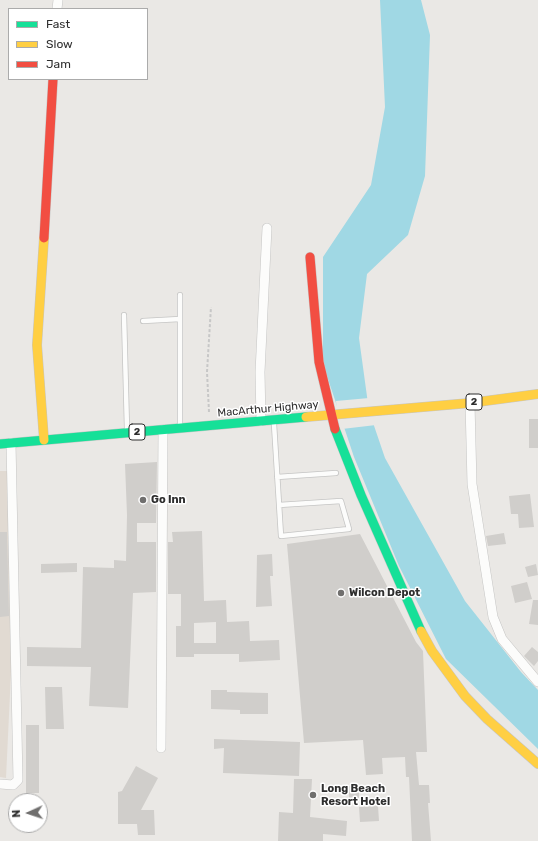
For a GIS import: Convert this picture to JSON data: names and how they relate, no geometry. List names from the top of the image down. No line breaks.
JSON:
{"streets":{"main road":["2","MacArthur Highway"]},"places":["Go Inn","Wilcon Depot","Long Beach Resort Hotel"],"legend":["Fast","Slow","Jam"],"north":"left"}
